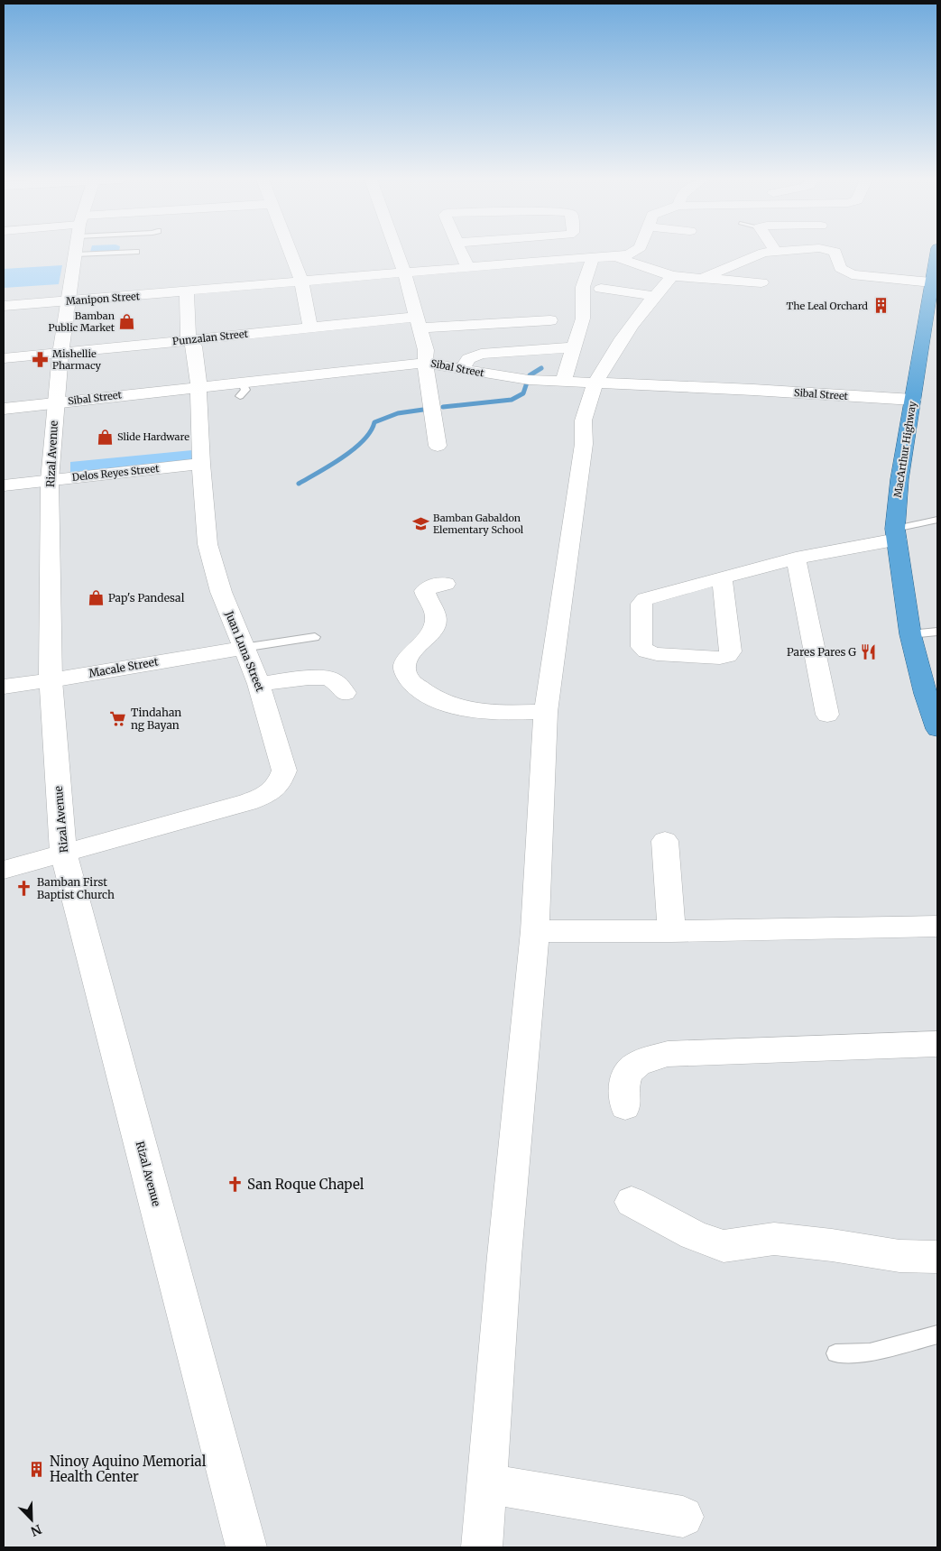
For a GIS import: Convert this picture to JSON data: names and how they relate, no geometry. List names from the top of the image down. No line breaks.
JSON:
{"streets":{"highway":["MacArthur Highway"],"street":["Manipon Street","Punzalan Street","Sibal Street","Rizal Avenue","Delos Reyes Street","Juan Luna Street","Macale Street"]},"crossings":[["Manipon Street","Rizal Avenue"],["Manipon Street","Juan Luna Street"],["Punzalan Street","Rizal Avenue"],["Punzalan Street","Juan Luna Street"],["Sibal Street","MacArthur Highway"],["Sibal Street","Rizal Avenue"],["Sibal Street","Juan Luna Street"],["Rizal Avenue","Delos Reyes Street"],["Rizal Avenue","Juan Luna Street"],["Rizal Avenue","Macale Street"],["Delos Reyes Street","Juan Luna Street"],["Juan Luna Street","Macale Street"]],"places":{"building":["The Leal Orchard","Ninoy Aquino Memorial Health Center"],"shop":["Bamban Public Market","Slide Hardware","Pap's Pandesal"],"pharmacy":["Mishellie Pharmacy"],"school or university":["Bamban Gabaldon Elementary School"],"restaurant":["Pares Pares G"],"supermarket":["Tindahan ng Bayan"],"church":["Bamban First Baptist Church","San Roque Chapel"]},"north":"bottom right"}
